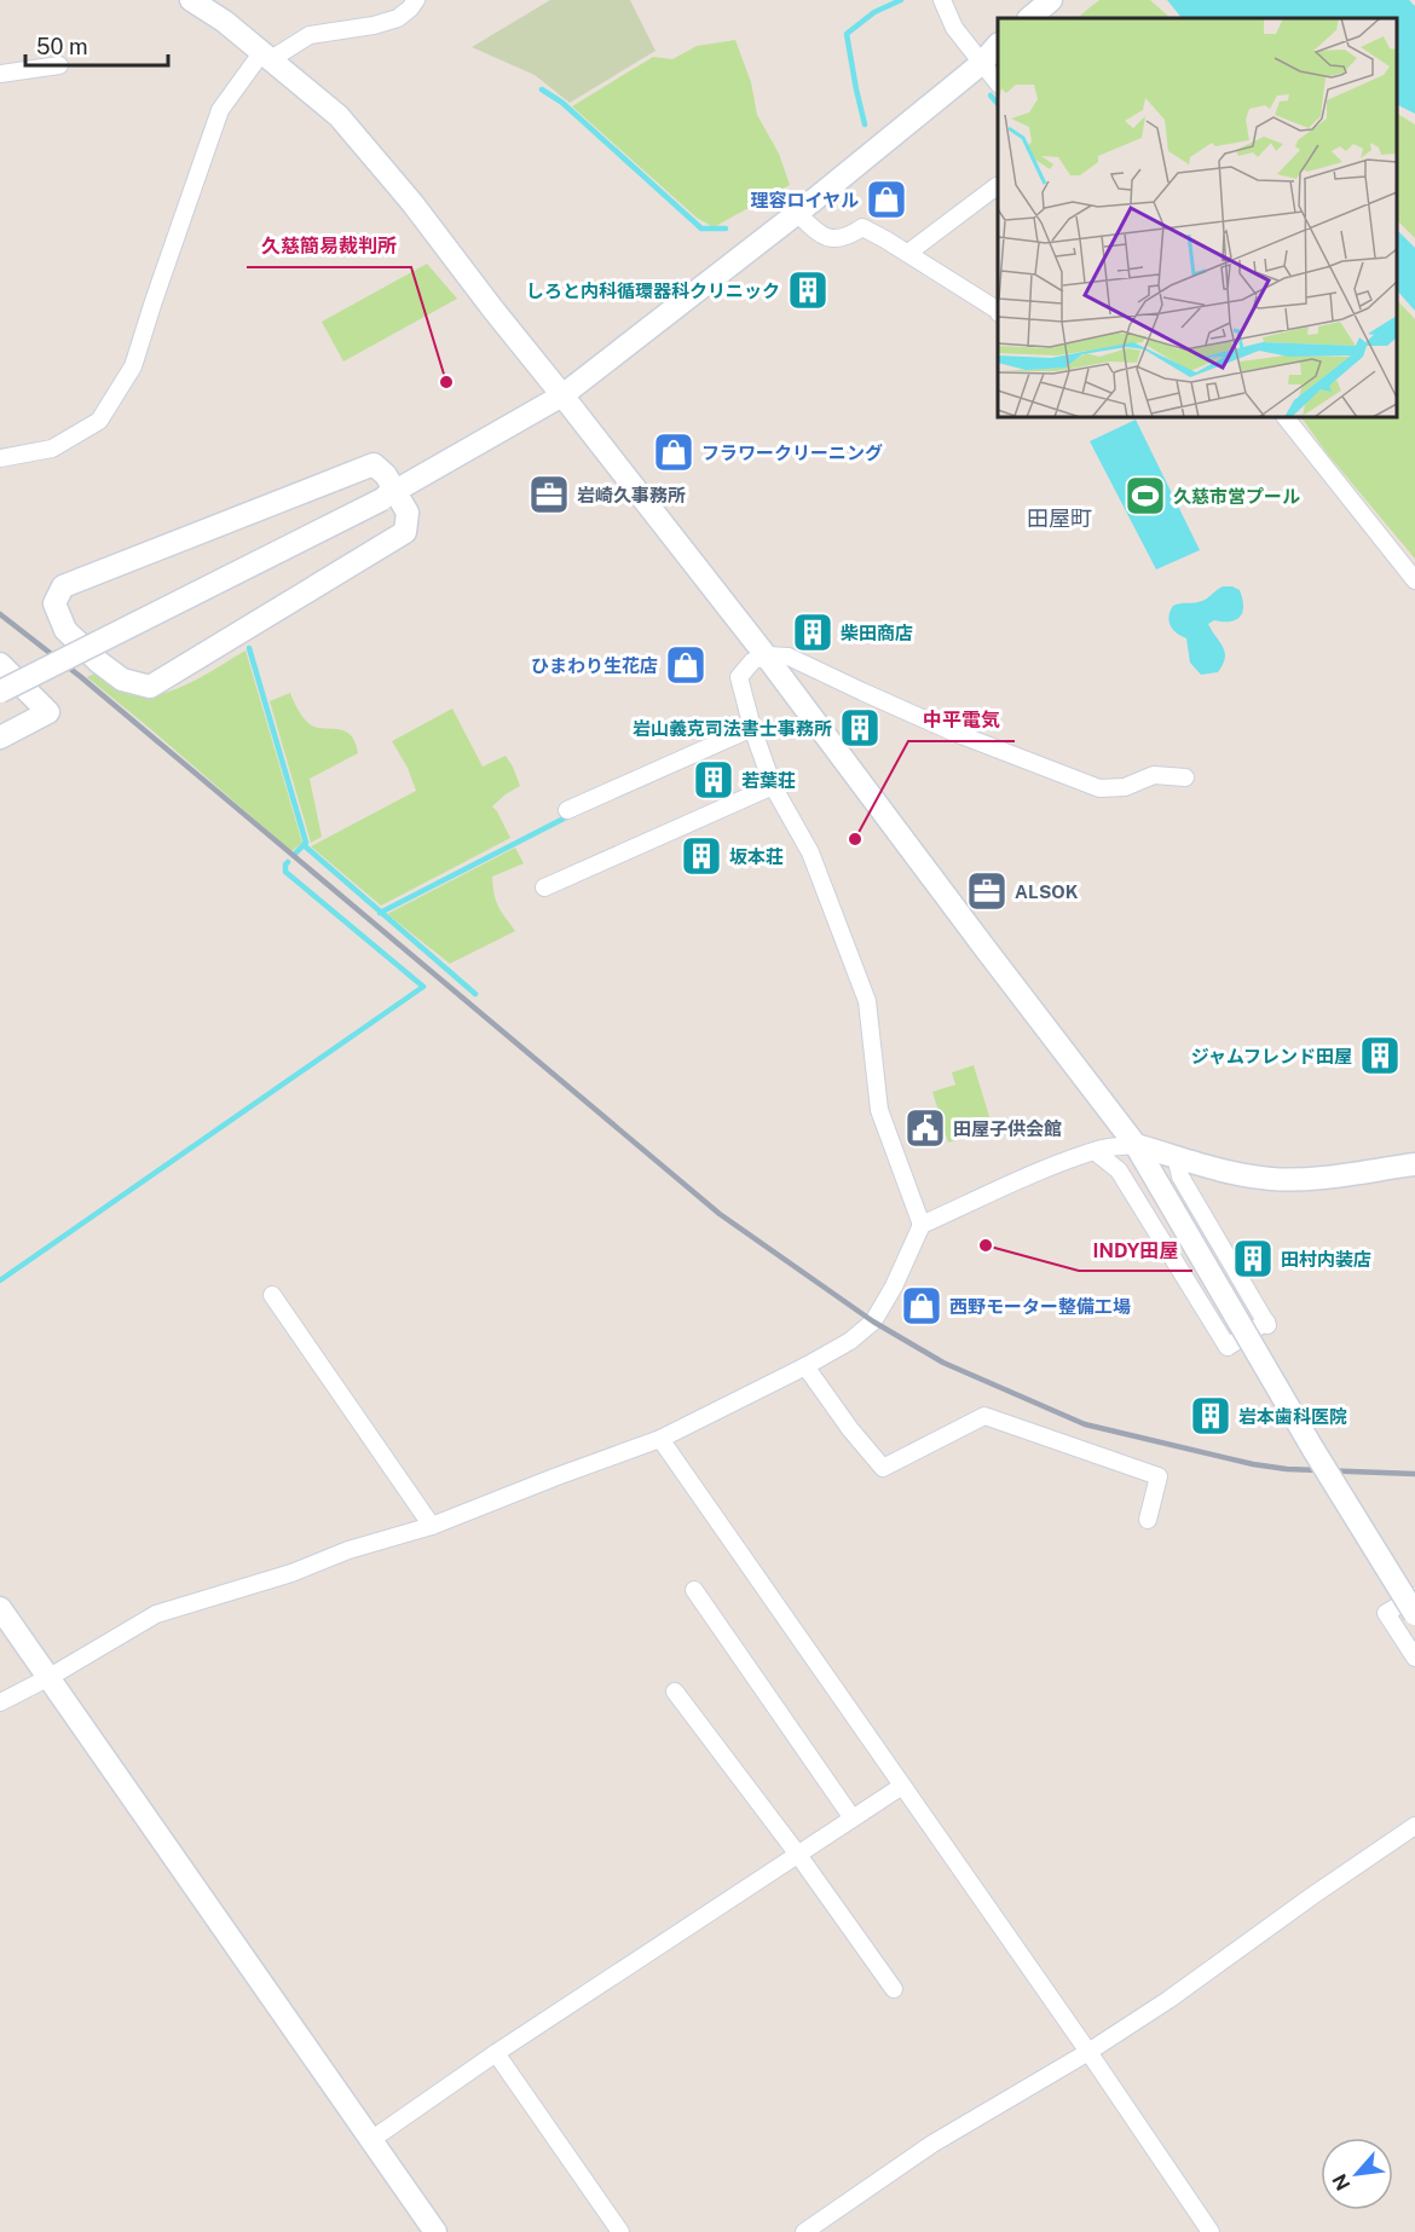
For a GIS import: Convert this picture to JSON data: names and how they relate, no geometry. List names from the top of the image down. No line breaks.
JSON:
{"districts":["田屋町"],"places":{"shop":["理容ロイヤル","フラワークリーニング","ひまわり生花店","西野モーター整備工場"],"building":["しろと内科循環器科クリニック","柴田商店","岩山義克司法書士事務所","若葉荘","坂本荘","ジャムフレンド田屋","田村内装店","岩本歯科医院"],"other":["久慈簡易裁判所","中平電気","INDY田屋"],"office":["岩崎久事務所","ALSOK"],"sports":["久慈市営プール"],"public building":["田屋子供会館"]},"scale_bar":"50 m","north":"bottom left"}
